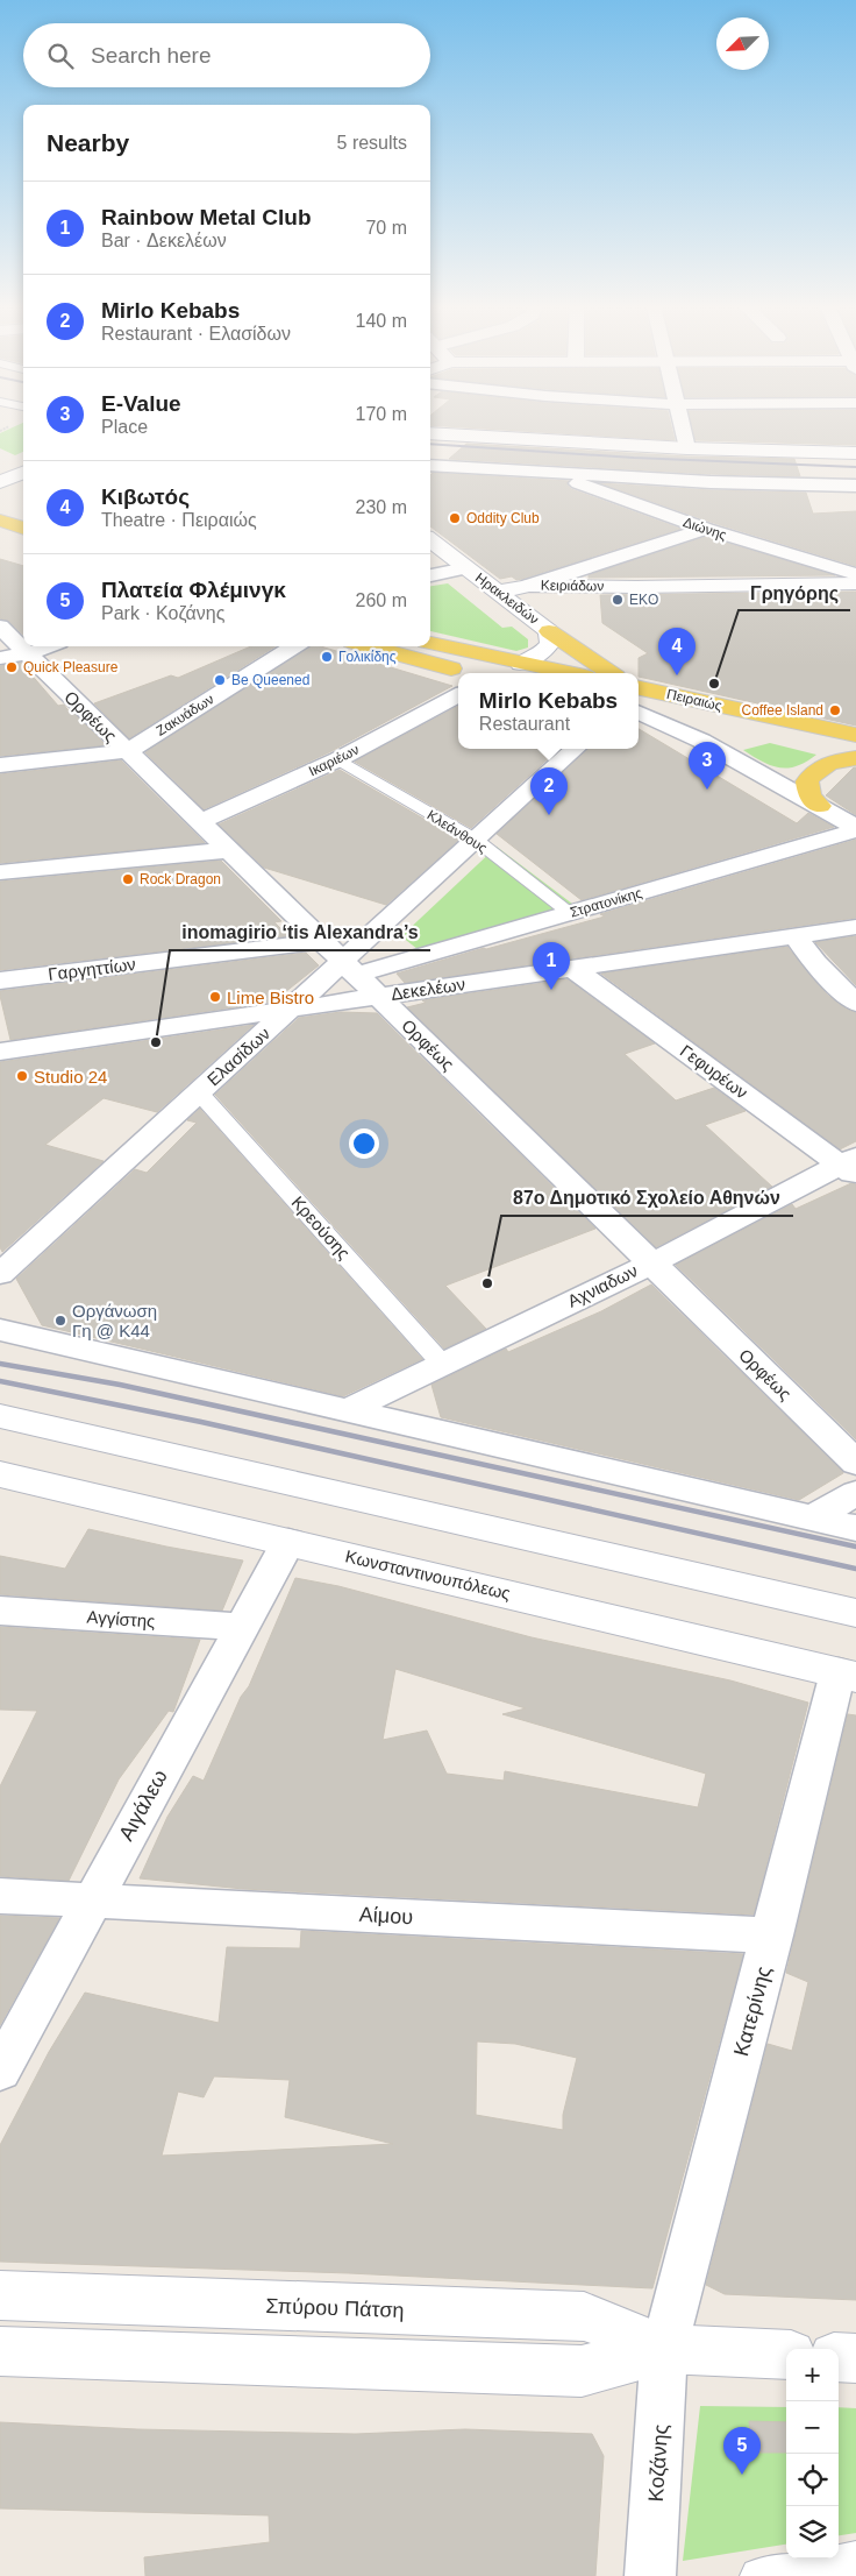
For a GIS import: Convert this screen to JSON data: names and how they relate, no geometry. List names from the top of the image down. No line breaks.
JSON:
{"streets":{"main road":["Πειραιώς"],"street":["Διώνης","Κειριάδων","Ηρακλειδών","Ζακυάδων","Ορφέως","Ικαριέων","Κλεάνθους","Στρατονίκης","Γαργηττίων","Δεκελέων","Ελασίδων","Γεφυρέων","Κρεούσης","Αχνιαδων","Κωνσταντινουπόλεως","Αγγίστης","Αιγάλεω","Αίμου","Κατερίνης","Σπύρου Πάτση","Κοζάνης"]},"crossings":[["Κειριάδων","Ηρακλειδών"],["Ζακυάδων","Ορφέως"],["Ορφέως","Ικαριέων"],["Ορφέως","Στρατονίκης"],["Ορφέως","Γαργηττίων"],["Ορφέως","Δεκελέων"],["Ορφέως","Ελασίδων"],["Ορφέως","Αχνιαδων"],["Ικαριέων","Κλεάνθους"],["Κλεάνθους","Στρατονίκης"],["Κλεάνθους","Ελασίδων"],["Στρατονίκης","Ελασίδων"],["Δεκελέων","Ελασίδων"],["Δεκελέων","Γεφυρέων"],["Ελασίδων","Κρεούσης"],["Γεφυρέων","Αχνιαδων"],["Κρεούσης","Αχνιαδων"],["Κωνσταντινουπόλεως","Αιγάλεω"],["Κωνσταντινουπόλεως","Κατερίνης"],["Αγγίστης","Αιγάλεω"],["Αιγάλεω","Αίμου"],["Αίμου","Κατερίνης"],["Κατερίνης","Σπύρου Πάτση"],["Κατερίνης","Κοζάνης"],["Σπύρου Πάτση","Κοζάνης"]],"places":["Oddity Club","EKO","Γολικίδης","Quick Pleasure","Be Queened","Γρηγόρης","Coffee Island","Rock Dragon","Lime Bistro","inomagirio ‘tis Alexandra’s","Studio 24","87ο Δημοτικό Σχολείο Αθηνών","Οργάνωση Γη @ Κ44"],"north":"bottom left","page":{"search":"Search here","heading":["Nearby","5 results"],"list":[{"mark":"1","name":"Rainbow Metal Club","note":"Bar · Δεκελέων","value":"70 m"},{"mark":"2","name":"Mirlo Kebabs","note":"Restaurant · Ελασίδων","value":"140 m"},{"mark":"3","name":"E-Value","note":"Place","value":"170 m"},{"mark":"4","name":"Κιβωτός","note":"Theatre · Πειραιώς","value":"230 m"},{"mark":"5","name":"Πλατεία Φλέμινγκ","note":"Park · Κοζάνης","value":"260 m"}],"pins":["4","3","2","1","5"],"popup":["Mirlo Kebabs","Restaurant"],"map_buttons":["+","−"]}}
